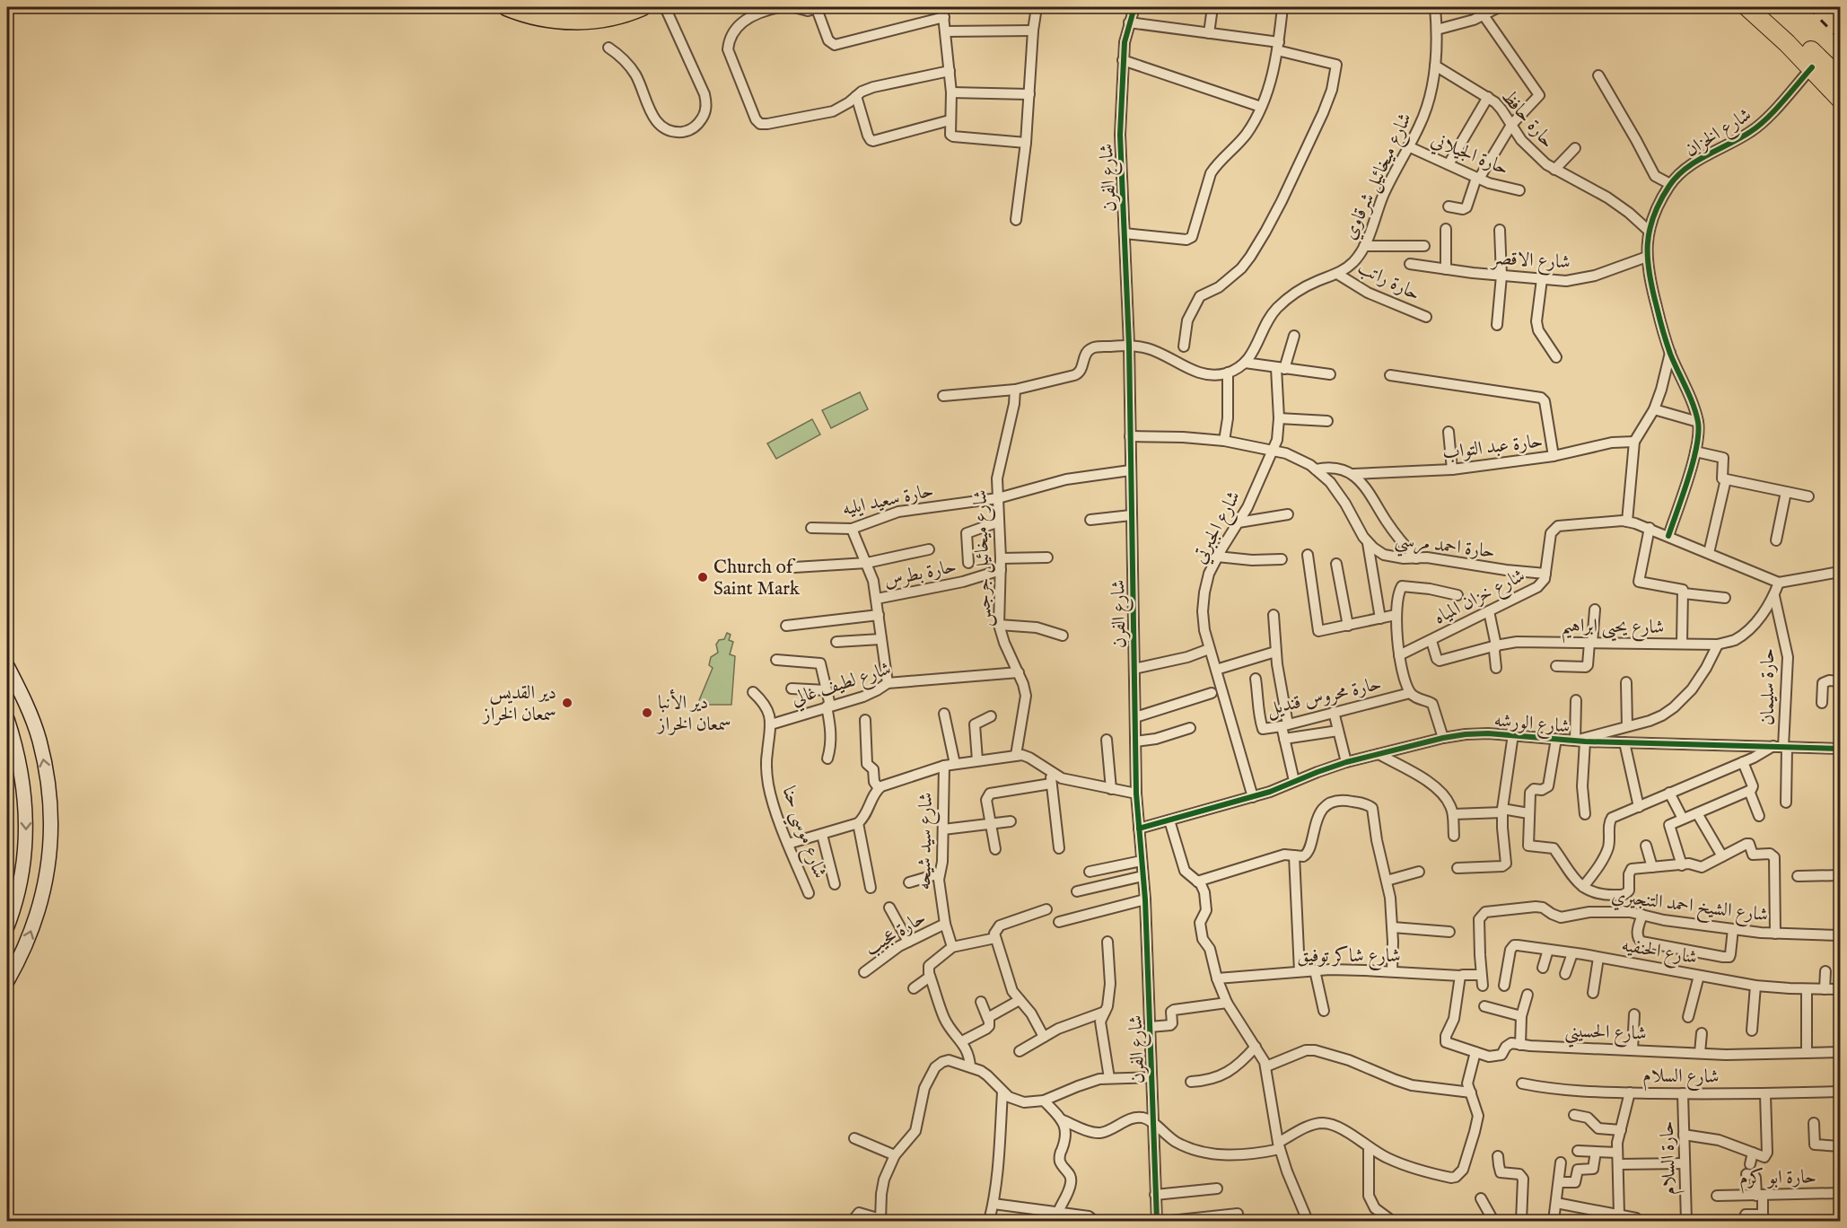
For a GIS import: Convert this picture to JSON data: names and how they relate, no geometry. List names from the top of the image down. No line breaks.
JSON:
{"streets":{"street":["حارة حافظ","شارع الخزان","حارة الجيلاني","شارع ميخائيل شرقاوي","شارع الفرن","شارع الاقصر","حارة راتب","حارة عبد التواب","حارة سعيد ايليه","شارع الجبرتي","حارة احمد مرسي","شارع ميخائيل جرجس","حارة بطرس","شارع خزان المياه","شارع يحيى ابراهيم","شارع لطيف غالي","حارة سليمان","حارة محروس قنديل","شارع الورشه","شارع موسي حنا","شارع سيد شيحه","شارع الشيخ احمد التنجيري","حارة عجيب","شارع الحنفيه","شارع شاكر توفيق","شارع الحسيني","شارع السلام","حارة السلام","حارة ابو كرم"]},"crossings":[["حارة حافظ","شارع الخزان"],["حارة حافظ","شارع ميخائيل شرقاوي"],["شارع الخزان","شارع الاقصر"],["حارة الجيلاني","شارع ميخائيل شرقاوي"],["شارع ميخائيل شرقاوي","شارع الفرن"],["شارع ميخائيل شرقاوي","حارة راتب"],["شارع ميخائيل شرقاوي","شارع ميخائيل جرجس"],["شارع الفرن","حارة سعيد ايليه"],["شارع الفرن","حارة احمد مرسي"],["شارع الفرن","شارع الورشه"],["حارة عبد التواب","حارة احمد مرسي"],["حارة سعيد ايليه","شارع ميخائيل جرجس"],["شارع الجبرتي","حارة احمد مرسي"],["شارع الجبرتي","شارع الورشه"],["حارة احمد مرسي","شارع خزان المياه"],["شارع ميخائيل جرجس","حارة بطرس"],["شارع ميخائيل جرجس","شارع لطيف غالي"],["شارع خزان المياه","شارع يحيى ابراهيم"],["شارع يحيى ابراهيم","حارة سليمان"],["شارع لطيف غالي","شارع موسي حنا"],["حارة سليمان","شارع الورشه"],["شارع سيد شيحه","حارة عجيب"],["شارع الشيخ احمد التنجيري","شارع شاكر توفيق"],["شارع السلام","حارة السلام"]],"places":["Church of Saint Mark","دير القديس سمعان الخراز","دير الأنبا سمعان الخراز"]}
